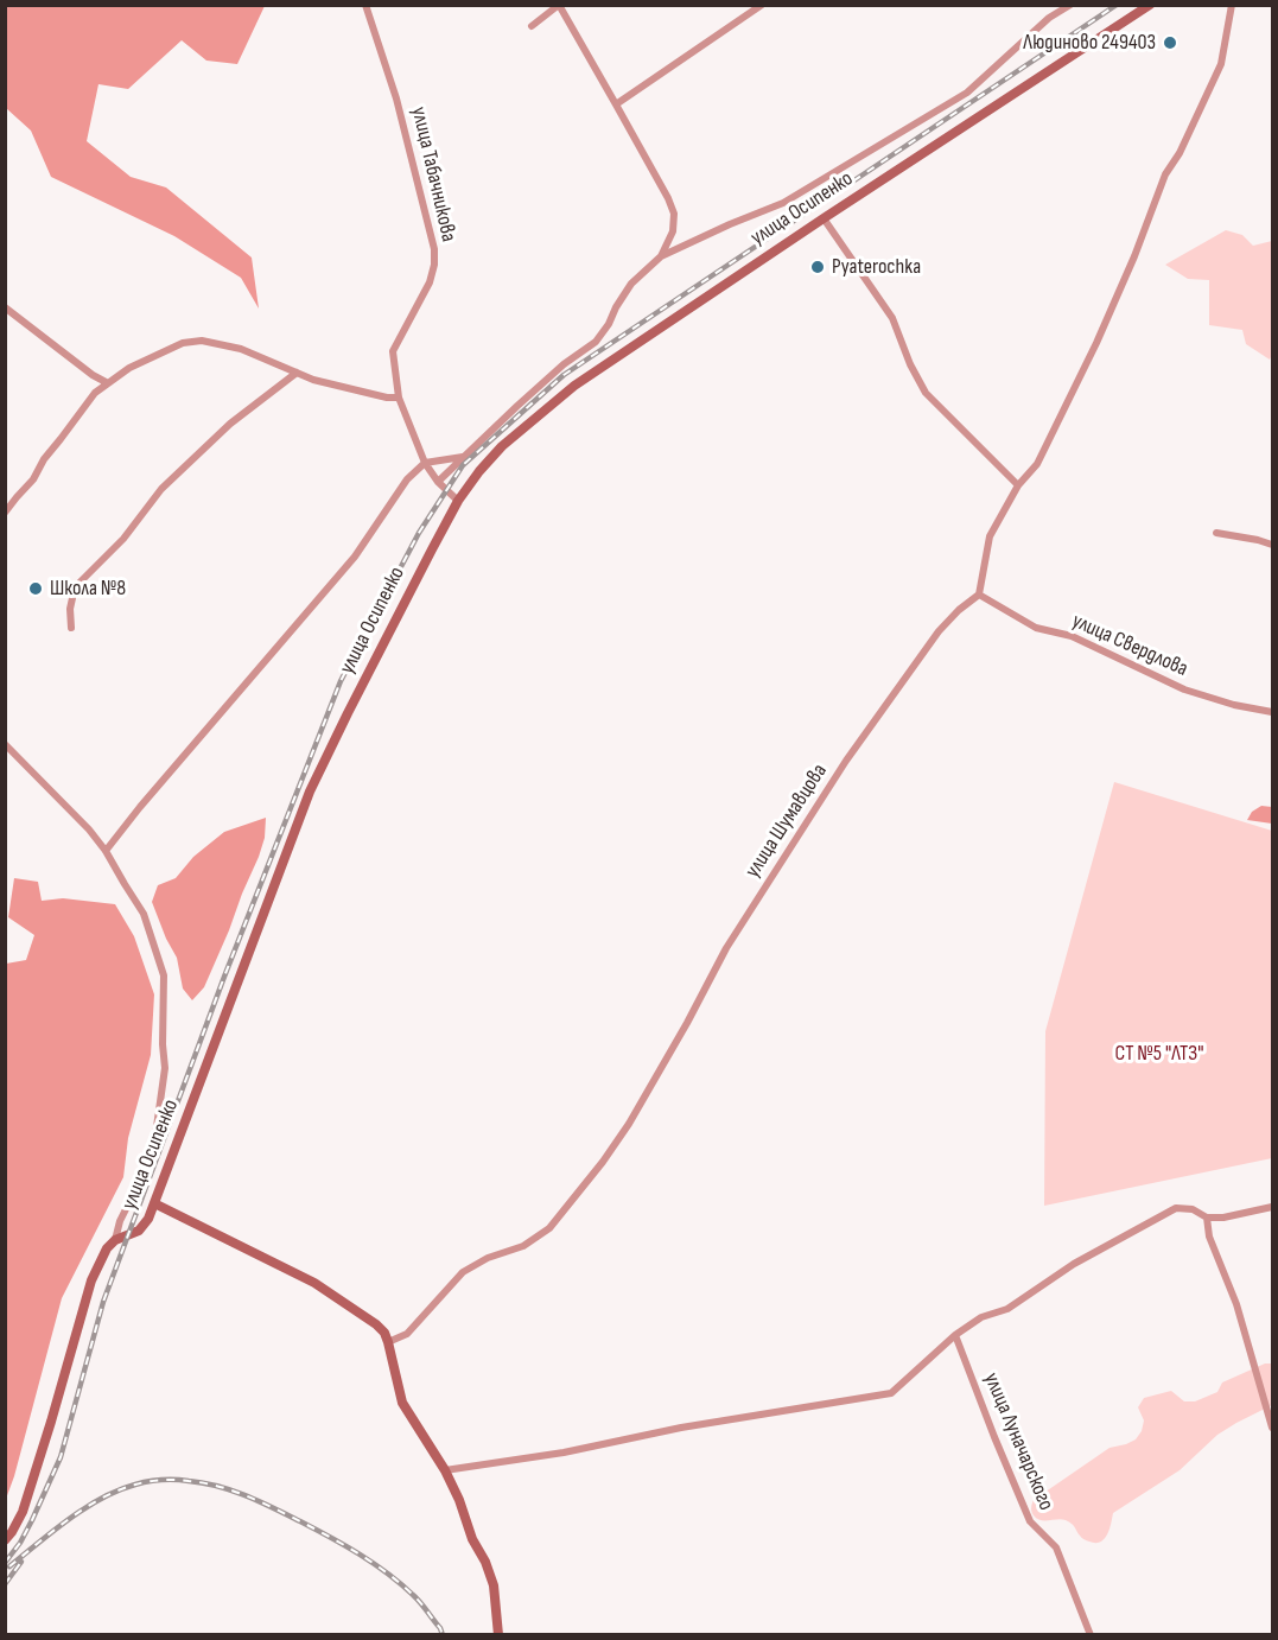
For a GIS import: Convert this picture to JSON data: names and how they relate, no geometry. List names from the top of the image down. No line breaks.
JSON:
{"streets":{"street":["улица Табачникова","улица Осипенко","улица Свердлова","улица Шумавцова","улица Луначарского"]},"crossings":[["улица Табачникова","улица Осипенко"],["улица Свердлова","улица Шумавцова"]],"parks":["СТ №5 \"ЛТЗ\""],"places":["Людиново 249403","Pyaterochka","Школа №8"]}
